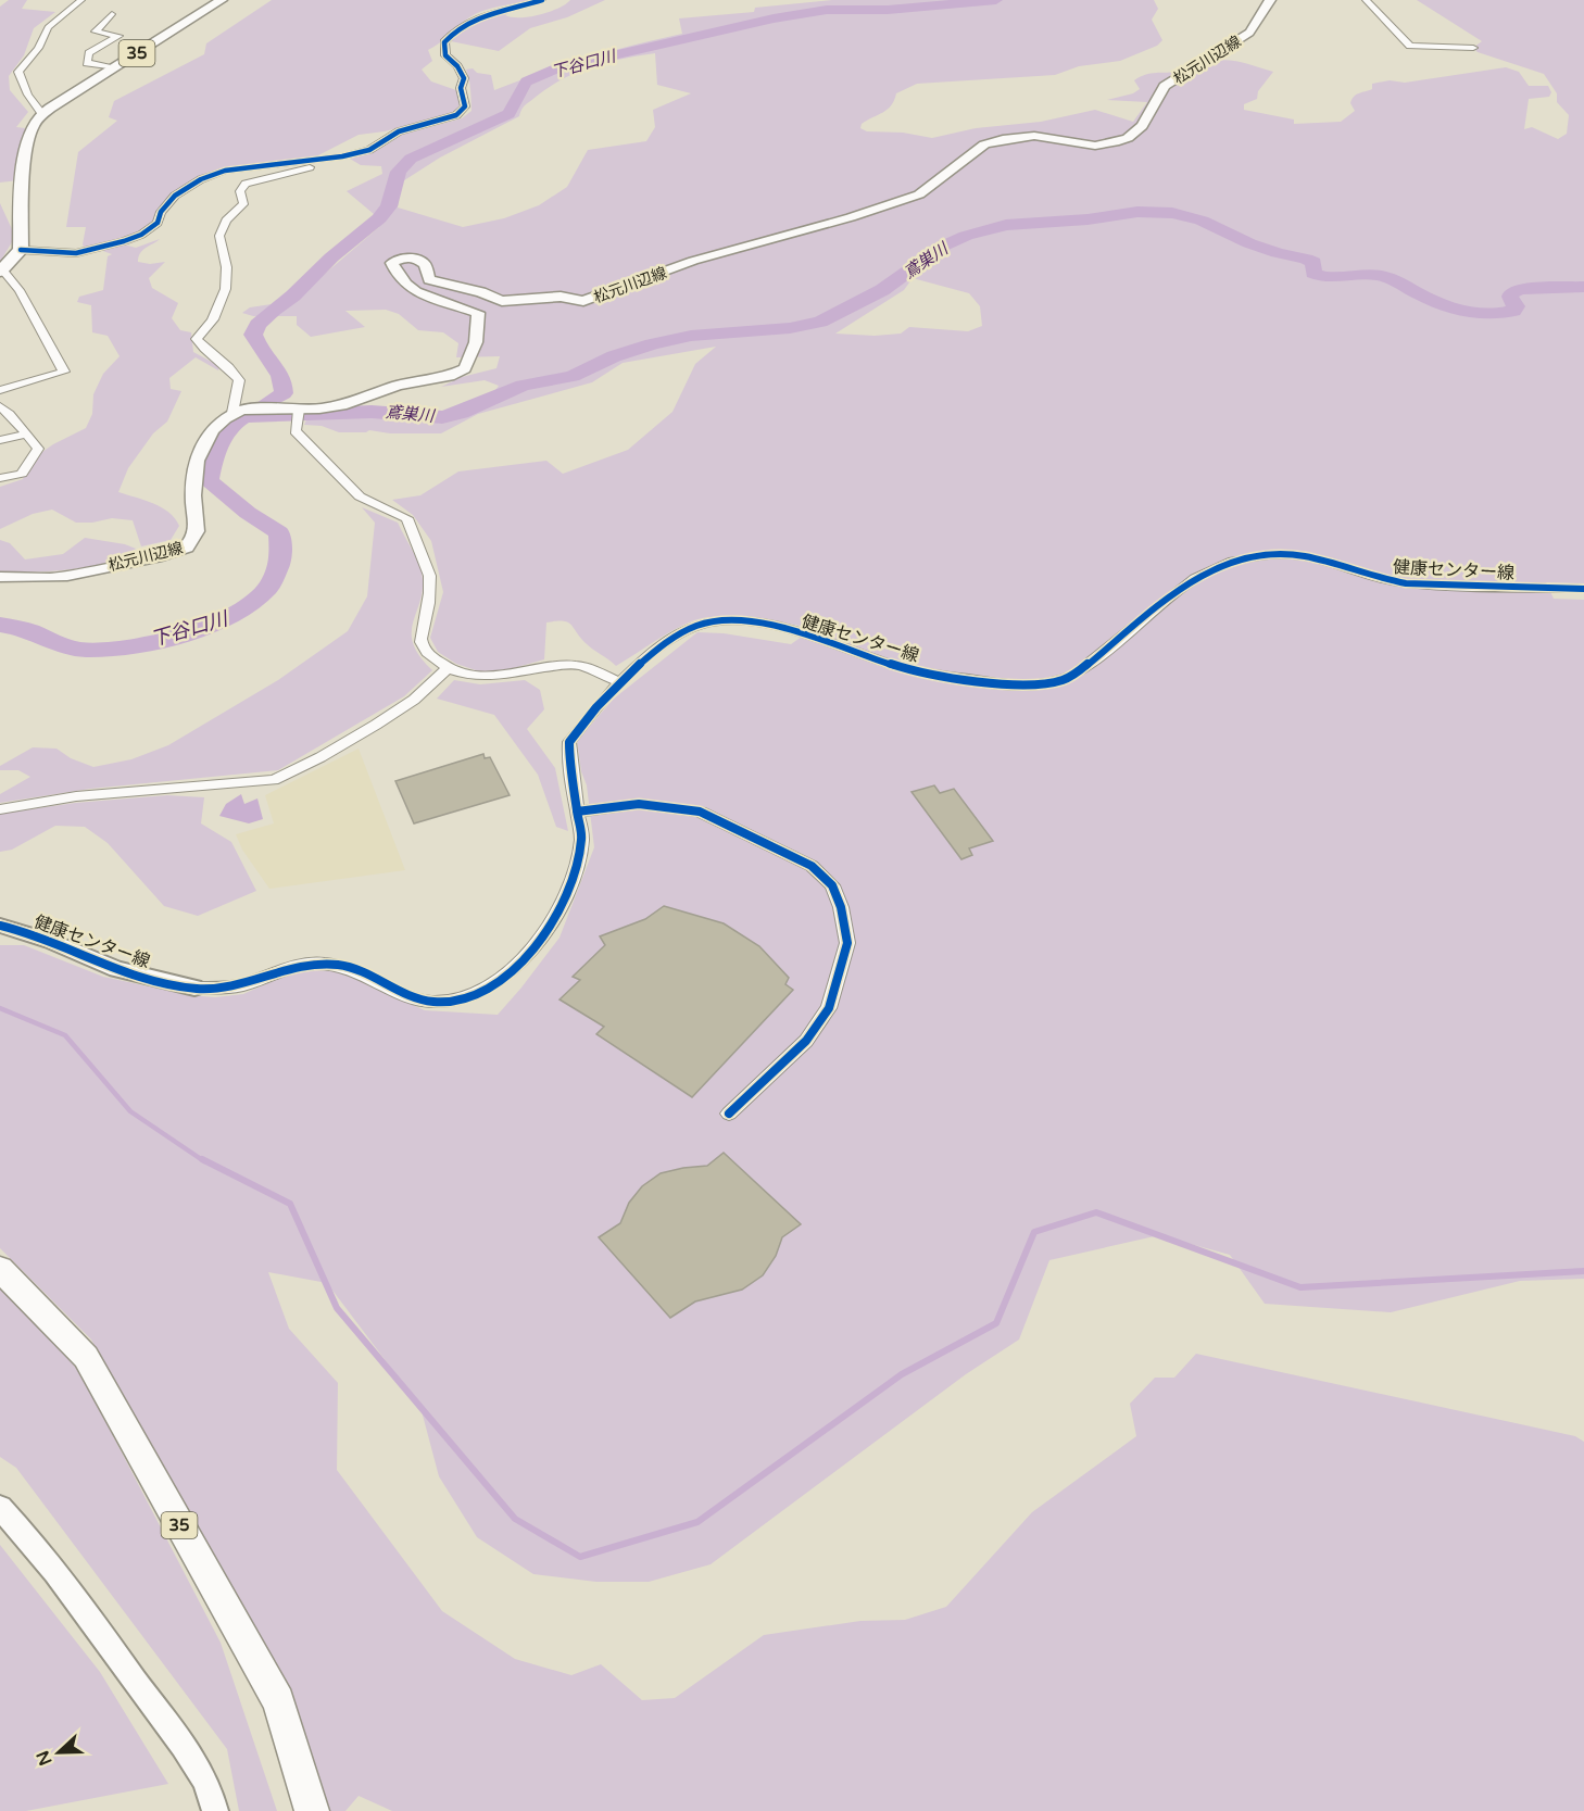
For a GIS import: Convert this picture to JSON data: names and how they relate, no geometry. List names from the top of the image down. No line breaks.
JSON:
{"streets":{"main road":["35","松元川辺線"],"street":["健康センター線"]},"water":["下谷口川","鳶巣川"],"north":"left"}
